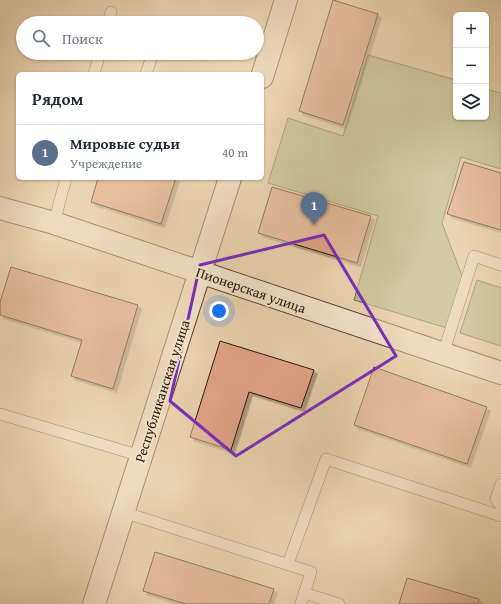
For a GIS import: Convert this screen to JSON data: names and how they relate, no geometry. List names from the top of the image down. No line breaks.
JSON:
{"streets":{"street":["Пионерская улица","Республиканская улица"]},"crossings":[["Пионерская улица","Республиканская улица"]],"page":{"map_buttons":["+","−"],"search":"Поиск","heading":"Рядом","list":[{"mark":"1","name":"Мировые судьи","note":"Учреждение","value":"40 m"}],"pins":"1"}}
